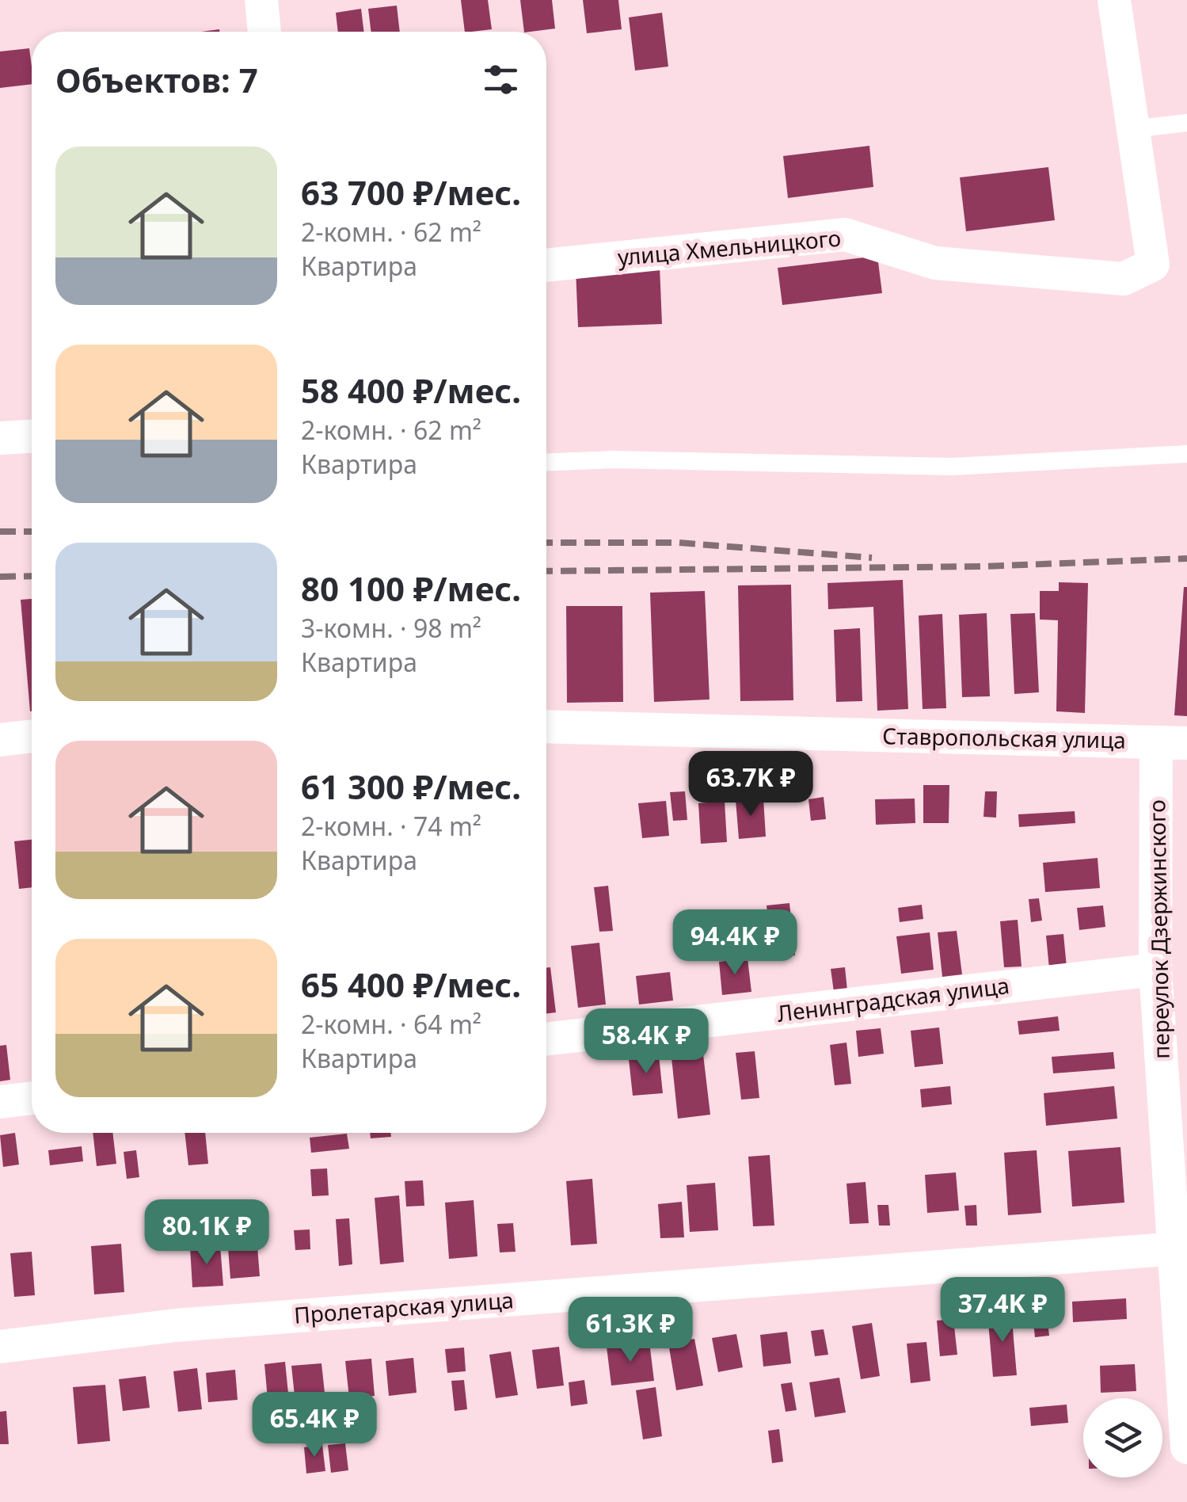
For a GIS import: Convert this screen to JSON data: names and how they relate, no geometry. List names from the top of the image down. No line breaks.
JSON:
{"streets":{"street":["улица Хмельницкого","Ставропольская улица","переулок Дзержинского","Ленинградская улица","Пролетарская улица"]},"crossings":[["Ставропольская улица","переулок Дзержинского"],["переулок Дзержинского","Ленинградская улица"],["переулок Дзержинского","Пролетарская улица"]],"page":{"heading":"Объектов: 7","list":[{"name":"63 700 ₽/мес.","note":"2-комн. · 62 m² · Квартира"},{"name":"58 400 ₽/мес.","note":"2-комн. · 62 m² · Квартира"},{"name":"80 100 ₽/мес.","note":"3-комн. · 98 m² · Квартира"},{"name":"61 300 ₽/мес.","note":"2-комн. · 74 m² · Квартира"},{"name":"65 400 ₽/мес.","note":"2-комн. · 64 m² · Квартира"}],"price":["63.7K ₽","94.4K ₽","58.4K ₽","80.1K ₽","37.4K ₽","61.3K ₽","65.4K ₽"]}}
